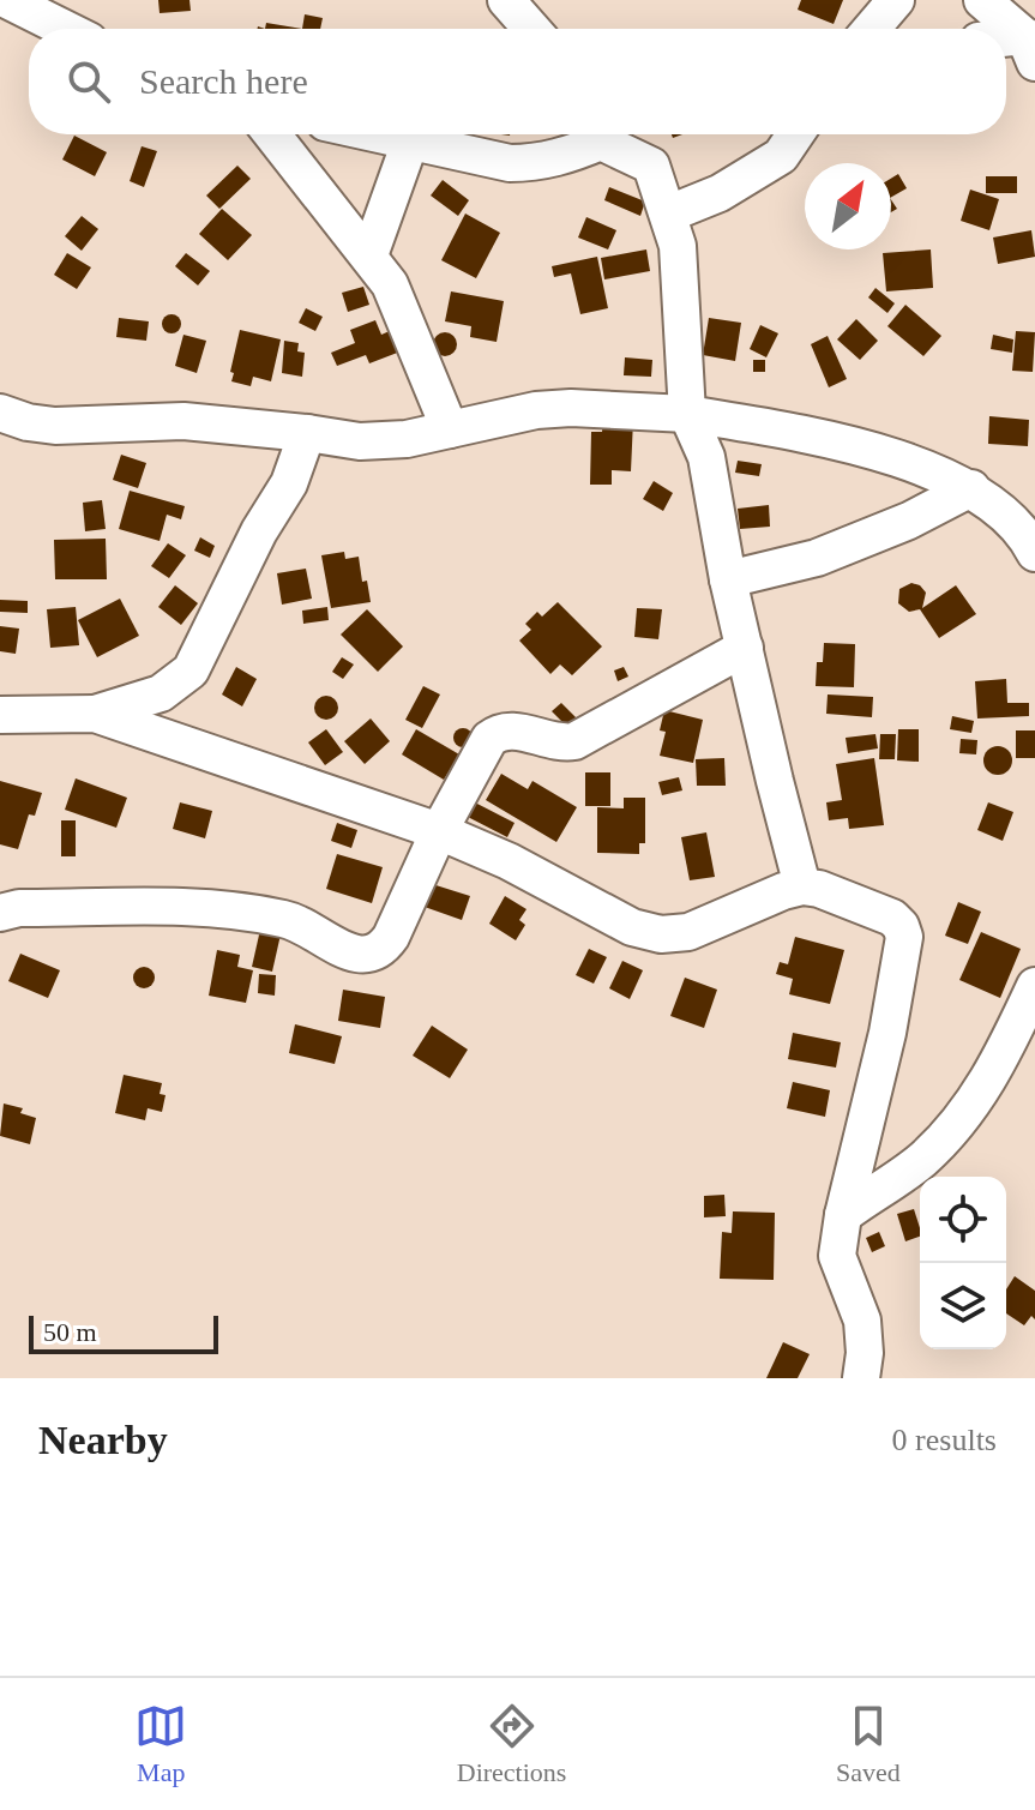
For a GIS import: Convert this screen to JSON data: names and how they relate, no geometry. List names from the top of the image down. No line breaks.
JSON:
{"scale_bar":"50 m","north":"top right","page":{"search":"Search here","scale":"50 m","heading":["Nearby","0 results"],"nav":["Map","Directions","Saved"]}}
